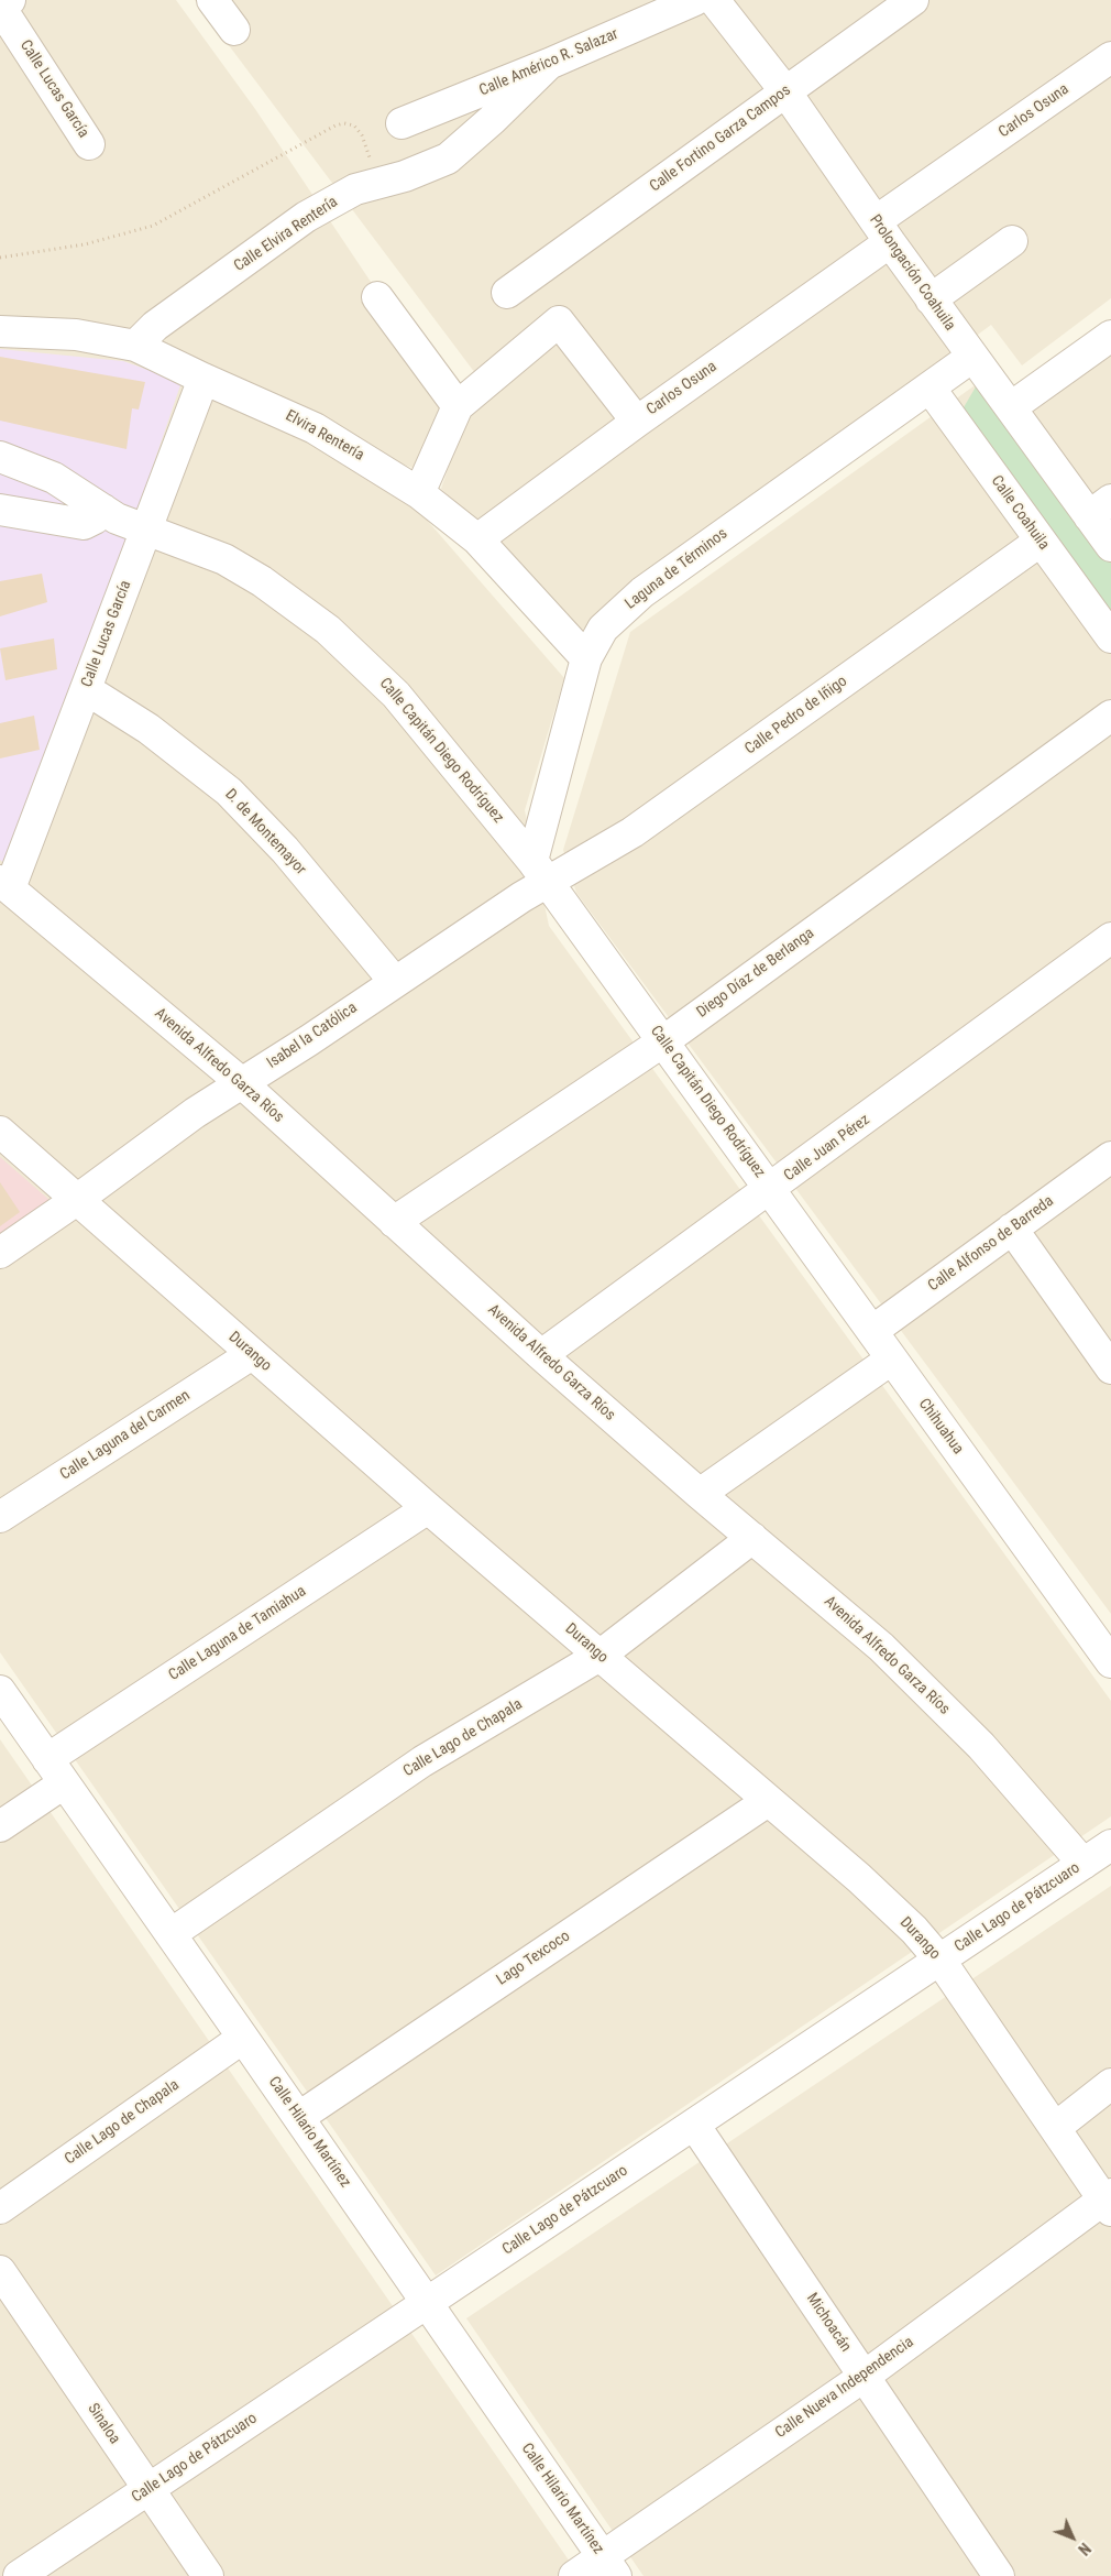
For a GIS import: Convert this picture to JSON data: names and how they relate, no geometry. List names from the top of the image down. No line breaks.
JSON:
{"streets":{"street":["Calle Américo R. Salazar","Calle Lucas García","Carlos Osuna","Calle Fortino Garza Campos","Calle Elvira Rentería","Prolongación Coahuila","Elvira Rentería","Calle Coahuila","Laguna de Términos","Calle Pedro de Iñigo","Calle Capitán Diego Rodríguez","D. de Montemayor","Diego Díaz de Berlanga","Isabel la Católica","Avenida Alfredo Garza Ríos","Calle Juan Pérez","Calle Alfonso de Barreda","Durango","Chihuahua","Calle Laguna del Carmen","Calle Laguna de Tamiahua","Calle Lago de Chapala","Calle Lago de Pátzcuaro","Lago Texcoco","Calle Hilario Martínez","Michoacán","Calle Nueva Independencia","Sinaloa"]},"crossings":[["Calle Américo R. Salazar","Calle Elvira Rentería"],["Calle Lucas García","Elvira Rentería"],["Calle Lucas García","Calle Capitán Diego Rodríguez"],["Calle Lucas García","D. de Montemayor"],["Calle Lucas García","Avenida Alfredo Garza Ríos"],["Carlos Osuna","Prolongación Coahuila"],["Carlos Osuna","Elvira Rentería"],["Calle Fortino Garza Campos","Prolongación Coahuila"],["Calle Elvira Rentería","Elvira Rentería"],["Prolongación Coahuila","Laguna de Términos"],["Elvira Rentería","Laguna de Términos"],["Calle Coahuila","Laguna de Términos"],["Calle Coahuila","Calle Pedro de Iñigo"],["Laguna de Términos","Calle Pedro de Iñigo"],["Laguna de Términos","Calle Capitán Diego Rodríguez"],["Laguna de Términos","Isabel la Católica"],["Calle Pedro de Iñigo","Calle Capitán Diego Rodríguez"],["Calle Pedro de Iñigo","Isabel la Católica"],["Calle Capitán Diego Rodríguez","Diego Díaz de Berlanga"],["Calle Capitán Diego Rodríguez","Isabel la Católica"],["Calle Capitán Diego Rodríguez","Calle Juan Pérez"],["Calle Capitán Diego Rodríguez","Chihuahua"],["D. de Montemayor","Isabel la Católica"],["Diego Díaz de Berlanga","Avenida Alfredo Garza Ríos"],["Isabel la Católica","Avenida Alfredo Garza Ríos"],["Isabel la Católica","Durango"],["Avenida Alfredo Garza Ríos","Calle Juan Pérez"],["Avenida Alfredo Garza Ríos","Calle Lago de Chapala"],["Avenida Alfredo Garza Ríos","Calle Lago de Pátzcuaro"],["Calle Juan Pérez","Chihuahua"],["Calle Alfonso de Barreda","Chihuahua"],["Durango","Calle Laguna del Carmen"],["Durango","Calle Laguna de Tamiahua"],["Durango","Calle Lago de Chapala"],["Durango","Calle Lago de Pátzcuaro"],["Durango","Lago Texcoco"],["Durango","Calle Nueva Independencia"],["Calle Laguna de Tamiahua","Calle Hilario Martínez"],["Calle Lago de Chapala","Calle Hilario Martínez"],["Calle Lago de Pátzcuaro","Calle Hilario Martínez"],["Calle Lago de Pátzcuaro","Michoacán"],["Calle Lago de Pátzcuaro","Sinaloa"],["Lago Texcoco","Calle Hilario Martínez"],["Calle Hilario Martínez","Calle Nueva Independencia"],["Michoacán","Calle Nueva Independencia"]],"north":"bottom right"}
